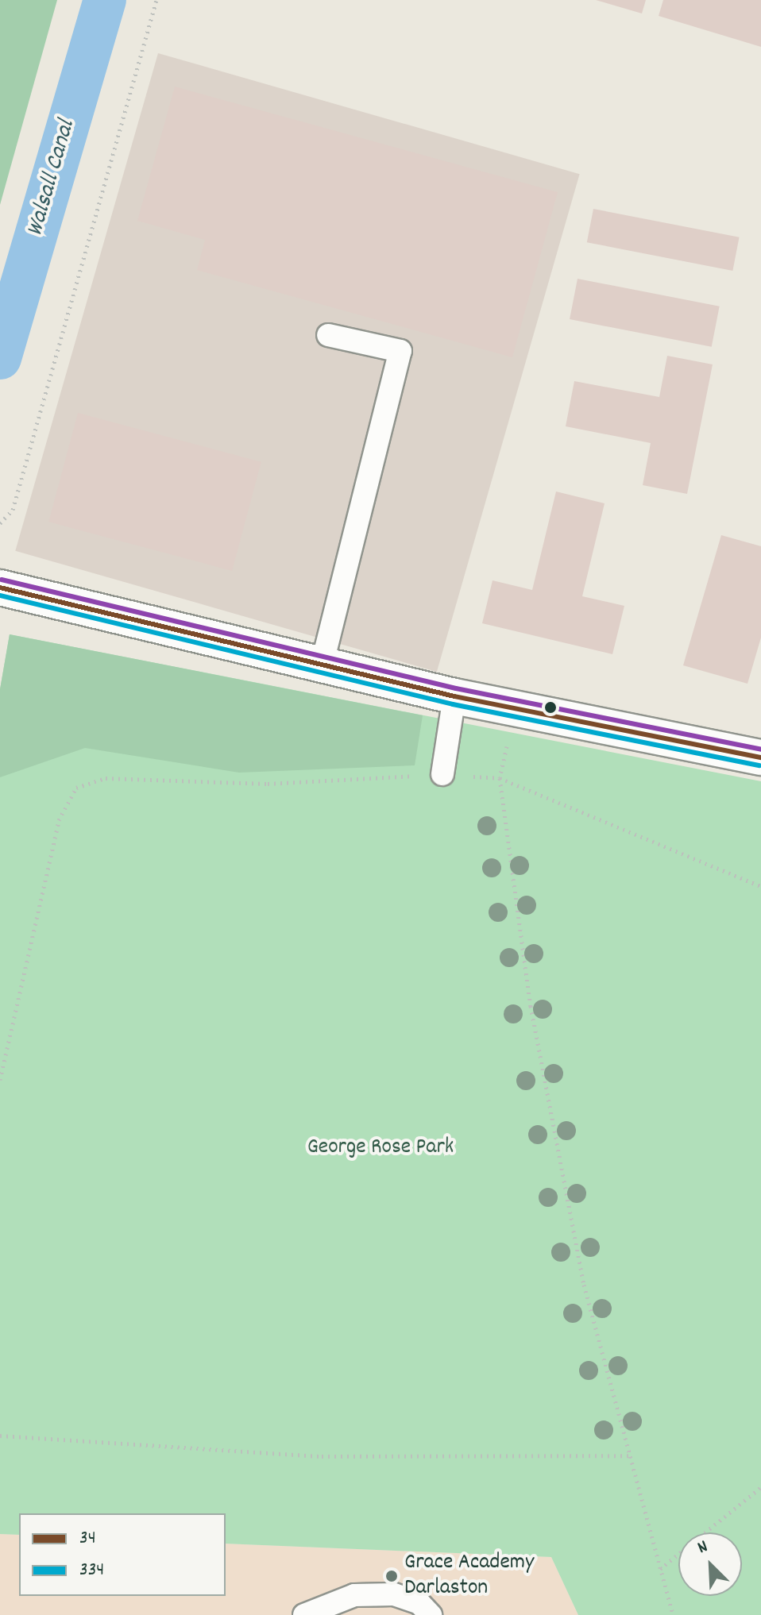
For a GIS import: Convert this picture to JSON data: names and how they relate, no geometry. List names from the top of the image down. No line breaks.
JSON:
{"water":["Walsall Canal"],"parks":["George Rose Park"],"places":["Grace Academy Darlaston"],"lines":["transit line 34","transit line 334"],"legend":["34","334"],"north":"top left"}
